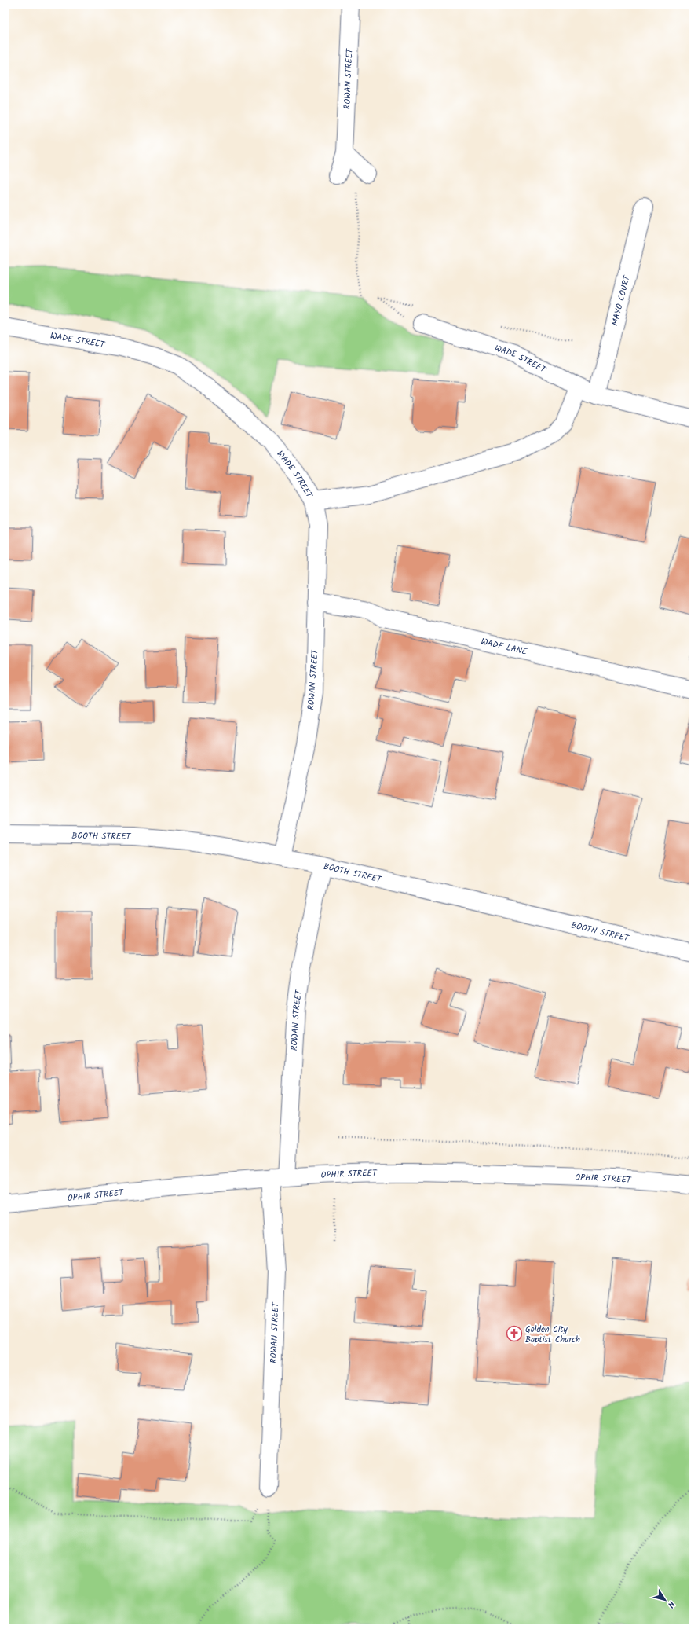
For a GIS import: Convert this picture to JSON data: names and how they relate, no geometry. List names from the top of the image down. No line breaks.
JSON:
{"streets":{"street":["ROWAN STREET","MAYO COURT","WADE STREET","WADE LANE","BOOTH STREET","OPHIR STREET"]},"crossings":[["ROWAN STREET","WADE STREET"],["ROWAN STREET","WADE LANE"],["ROWAN STREET","BOOTH STREET"],["ROWAN STREET","OPHIR STREET"],["MAYO COURT","WADE STREET"]],"places":{"church":["Golden City Baptist Church"]},"north":"bottom right"}
